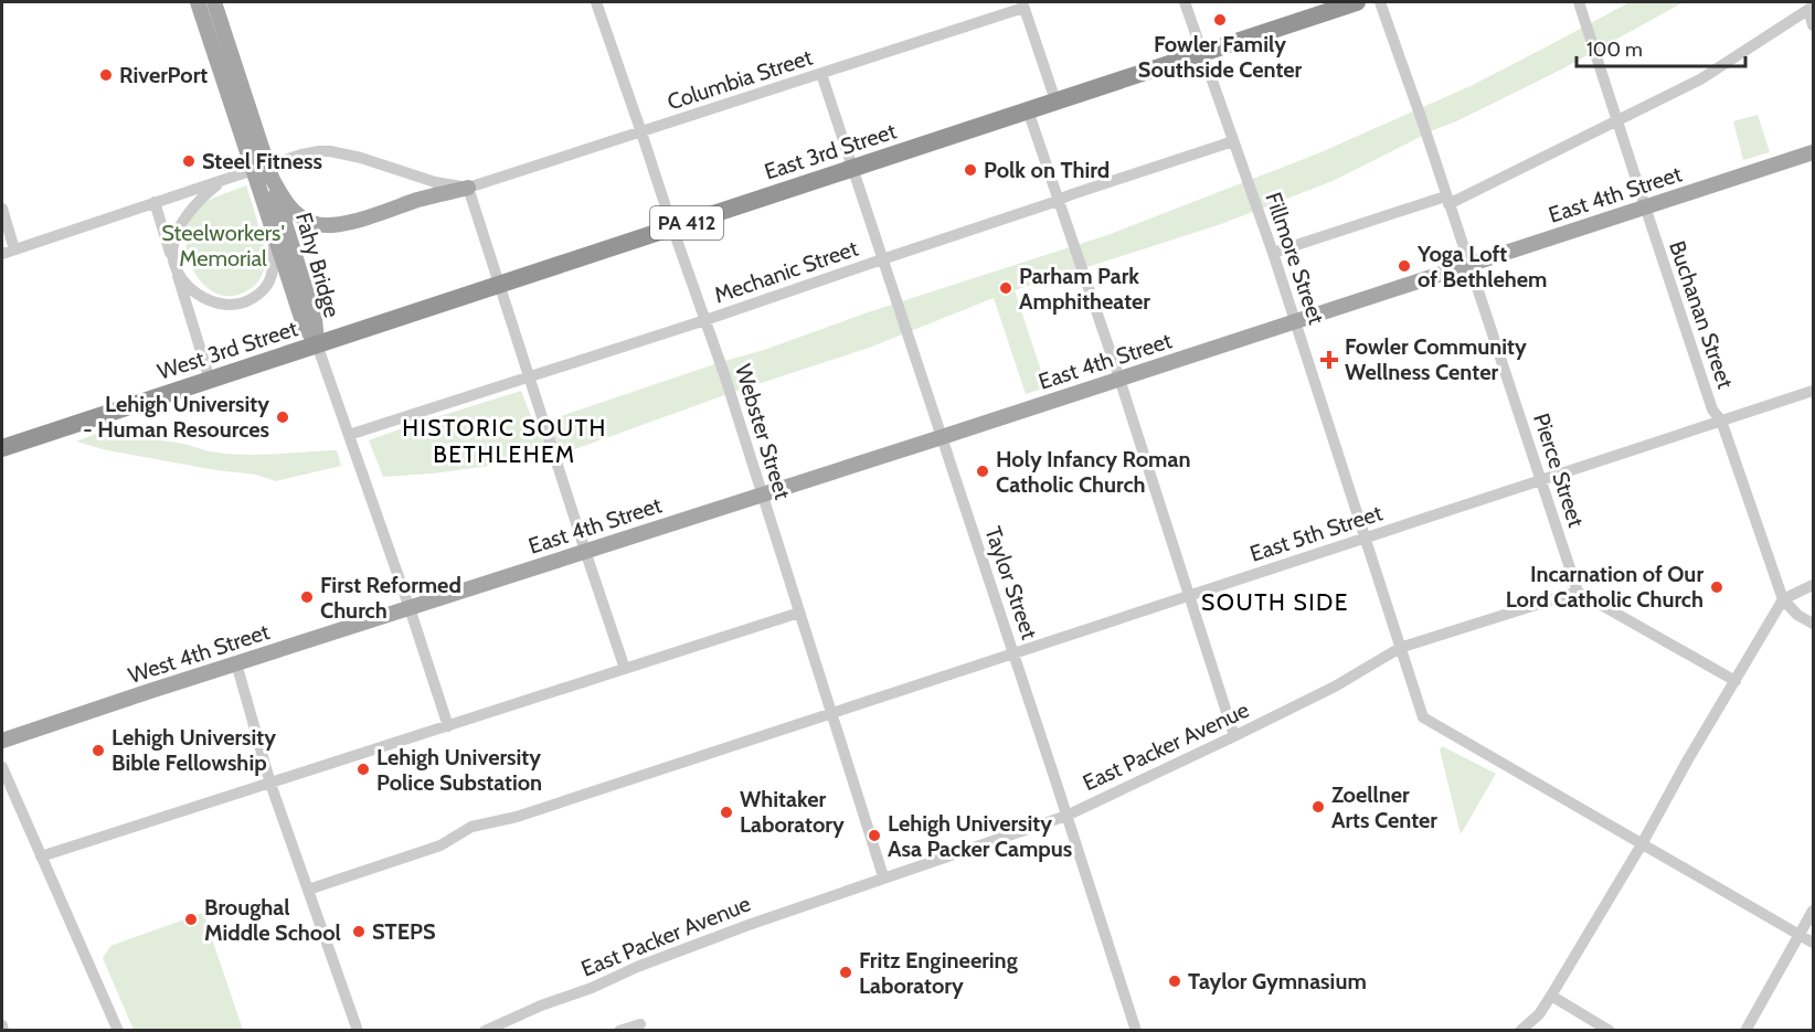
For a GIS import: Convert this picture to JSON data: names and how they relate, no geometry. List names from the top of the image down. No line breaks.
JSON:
{"streets":{"highway":["East 3rd Street","PA 412","West 3rd Street"],"main road":["East 4th Street","Fahy Bridge","West 4th Street"],"street":["Columbia Street","Fillmore Street","Mechanic Street","Buchanan Street","Webster Street","Pierce Street","East 5th Street","Taylor Street","East Packer Avenue"]},"crossings":[["Columbia Street","Webster Street"],["Columbia Street","Taylor Street"],["East 3rd Street","Fillmore Street"],["East 3rd Street","Fahy Bridge"],["East 3rd Street","West 3rd Street"],["East 3rd Street","Webster Street"],["East 3rd Street","Taylor Street"],["East 4th Street","Fillmore Street"],["East 4th Street","Buchanan Street"],["East 4th Street","Webster Street"],["East 4th Street","Pierce Street"],["East 4th Street","Taylor Street"],["East 4th Street","West 4th Street"],["Fillmore Street","Mechanic Street"],["Fillmore Street","East 5th Street"],["Fillmore Street","East Packer Avenue"],["Fahy Bridge","West 3rd Street"],["Mechanic Street","Webster Street"],["Mechanic Street","Taylor Street"],["Buchanan Street","East 5th Street"],["Webster Street","East 5th Street"],["Webster Street","East Packer Avenue"],["Pierce Street","East 5th Street"],["Pierce Street","East Packer Avenue"],["East 5th Street","Taylor Street"],["Taylor Street","East Packer Avenue"]],"districts":["HISTORIC SOUTH BETHLEHEM","SOUTH SIDE"],"parks":["Steelworkers' Memorial"],"places":{"other":["Fowler Family Southside Center","RiverPort","Steel Fitness","Polk on Third","Yoga Loft of Bethlehem","Parham Park Amphitheater","Lehigh University - Human Resources","Holy Infancy Roman Catholic Church","Incarnation of Our Lord Catholic Church","First Reformed Church","Lehigh University Bible Fellowship","Lehigh University Police Substation","Zoellner Arts Center","Whitaker Laboratory","Lehigh University Asa Packer Campus","Broughal Middle School","STEPS","Fritz Engineering Laboratory","Taylor Gymnasium"],"health":["Fowler Community Wellness Center"]},"scale_bar":"100 m"}
